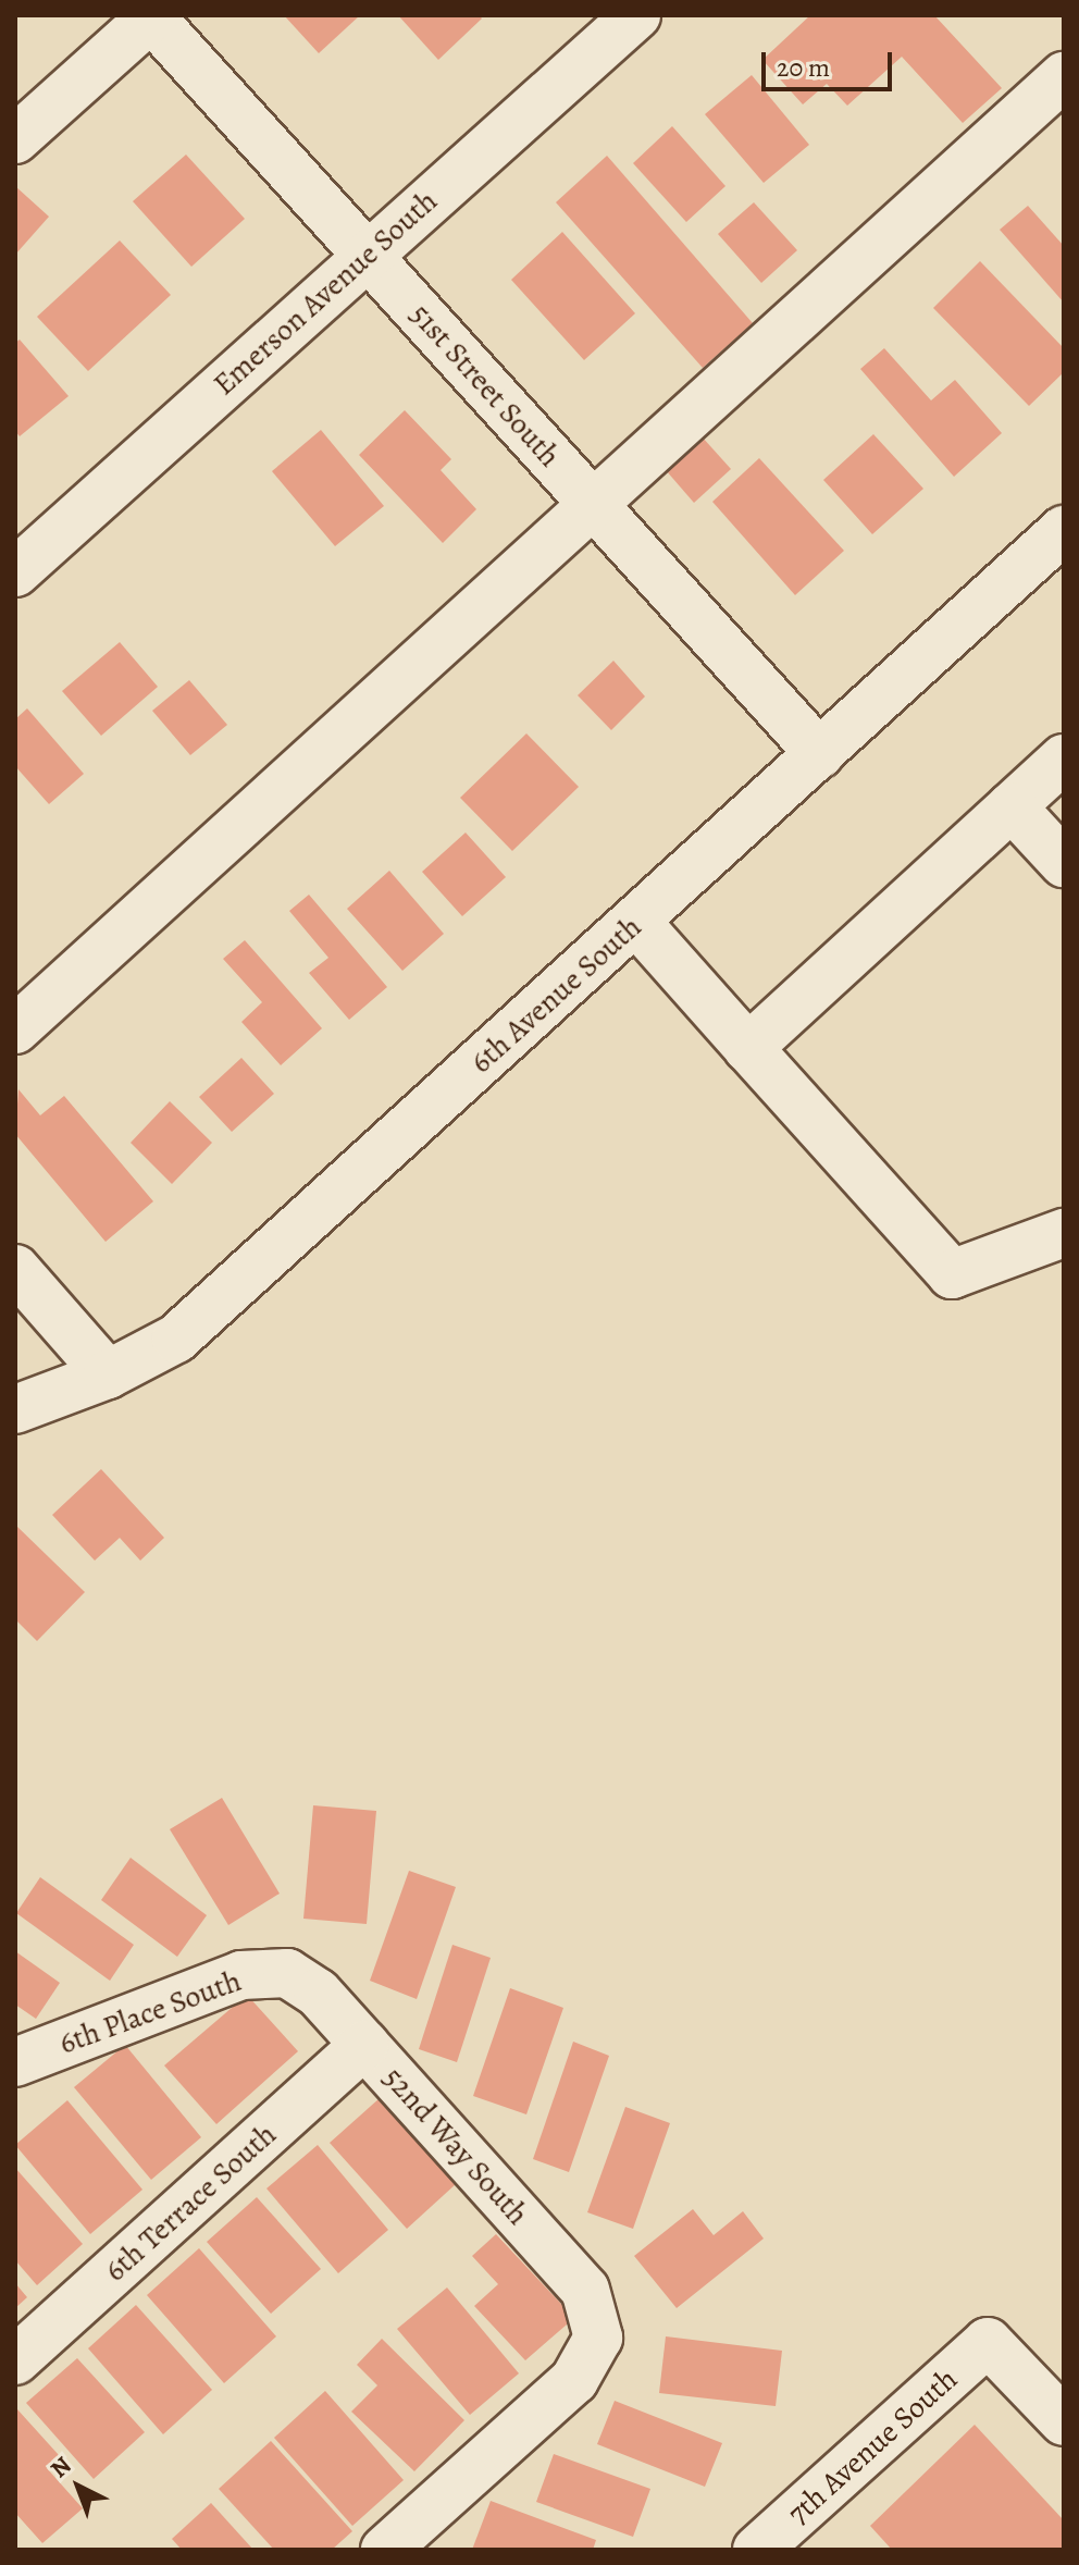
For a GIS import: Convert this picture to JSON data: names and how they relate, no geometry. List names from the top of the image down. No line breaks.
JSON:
{"streets":{"street":["Emerson Avenue South","51st Street South","6th Avenue South","6th Place South","52nd Way South","6th Terrace South","7th Avenue South"]},"crossings":[["Emerson Avenue South","51st Street South"],["51st Street South","6th Avenue South"],["6th Place South","52nd Way South"],["52nd Way South","6th Terrace South"]],"scale_bar":"20 m","north":"top left"}
